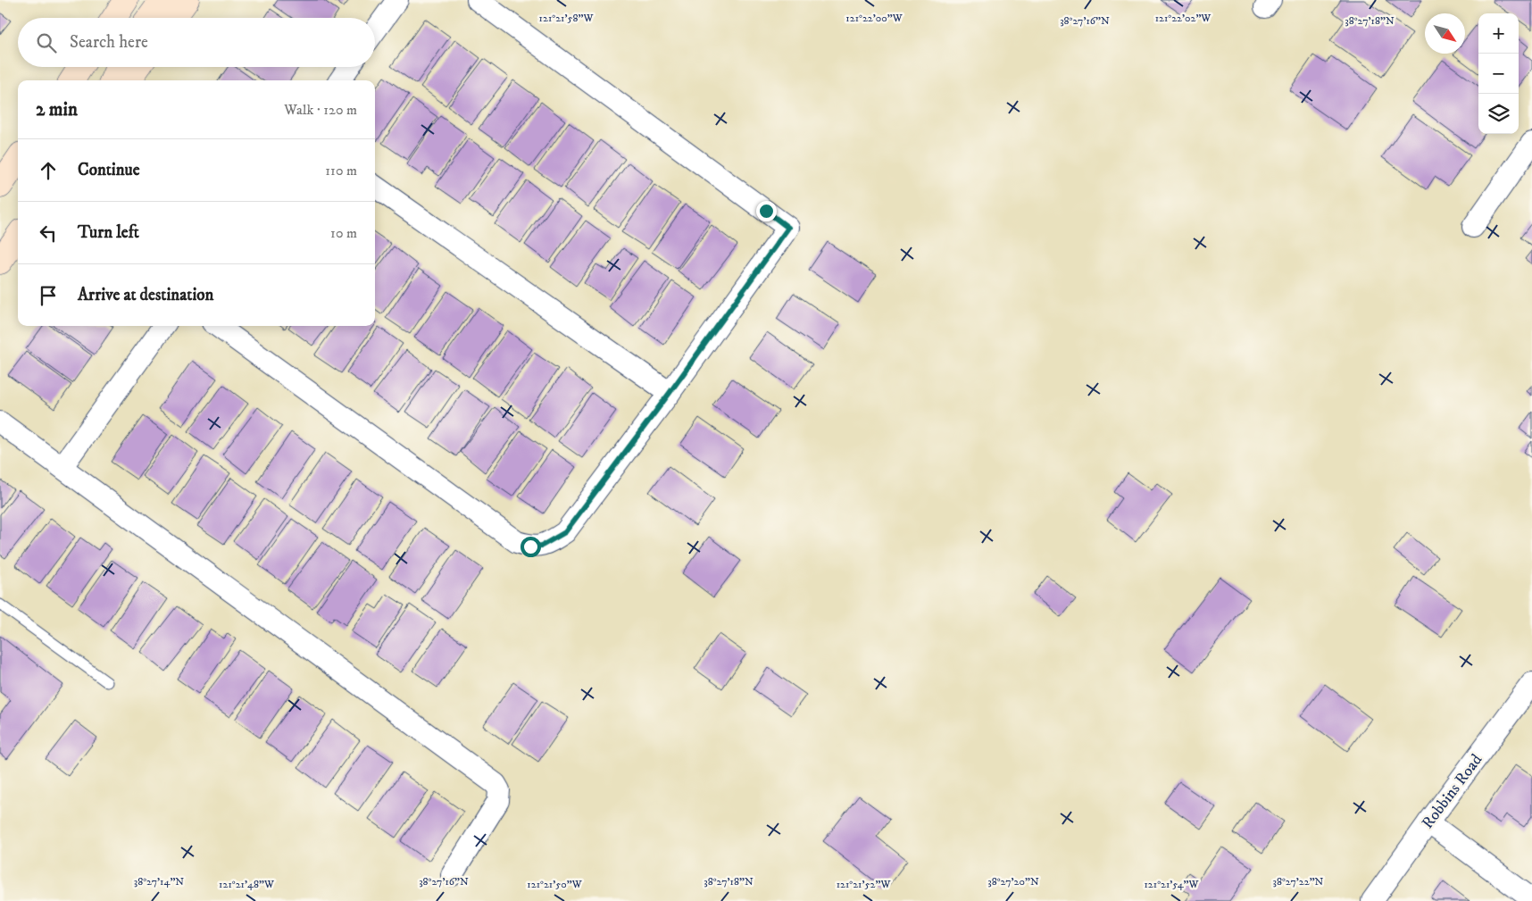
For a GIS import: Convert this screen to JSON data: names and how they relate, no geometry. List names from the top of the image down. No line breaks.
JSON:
{"streets":{"street":["Robbins Road"]},"north":"bottom right","page":{"map_buttons":["+","−"],"search":"Search here","heading":["2 min","Walk · 120 m"],"list":[["Continue","110 m"],["Turn left","10 m"],"Arrive at destination"]},"coordinates":["121°21'58\"W","121°22'00\"W","121°22'02\"W","38°27'16\"N","38°27'18\"N","38°27'14\"N","38°27'20\"N","38°27'22\"N","121°21'48\"W","121°21'50\"W","121°21'52\"W","121°21'54\"W"]}
